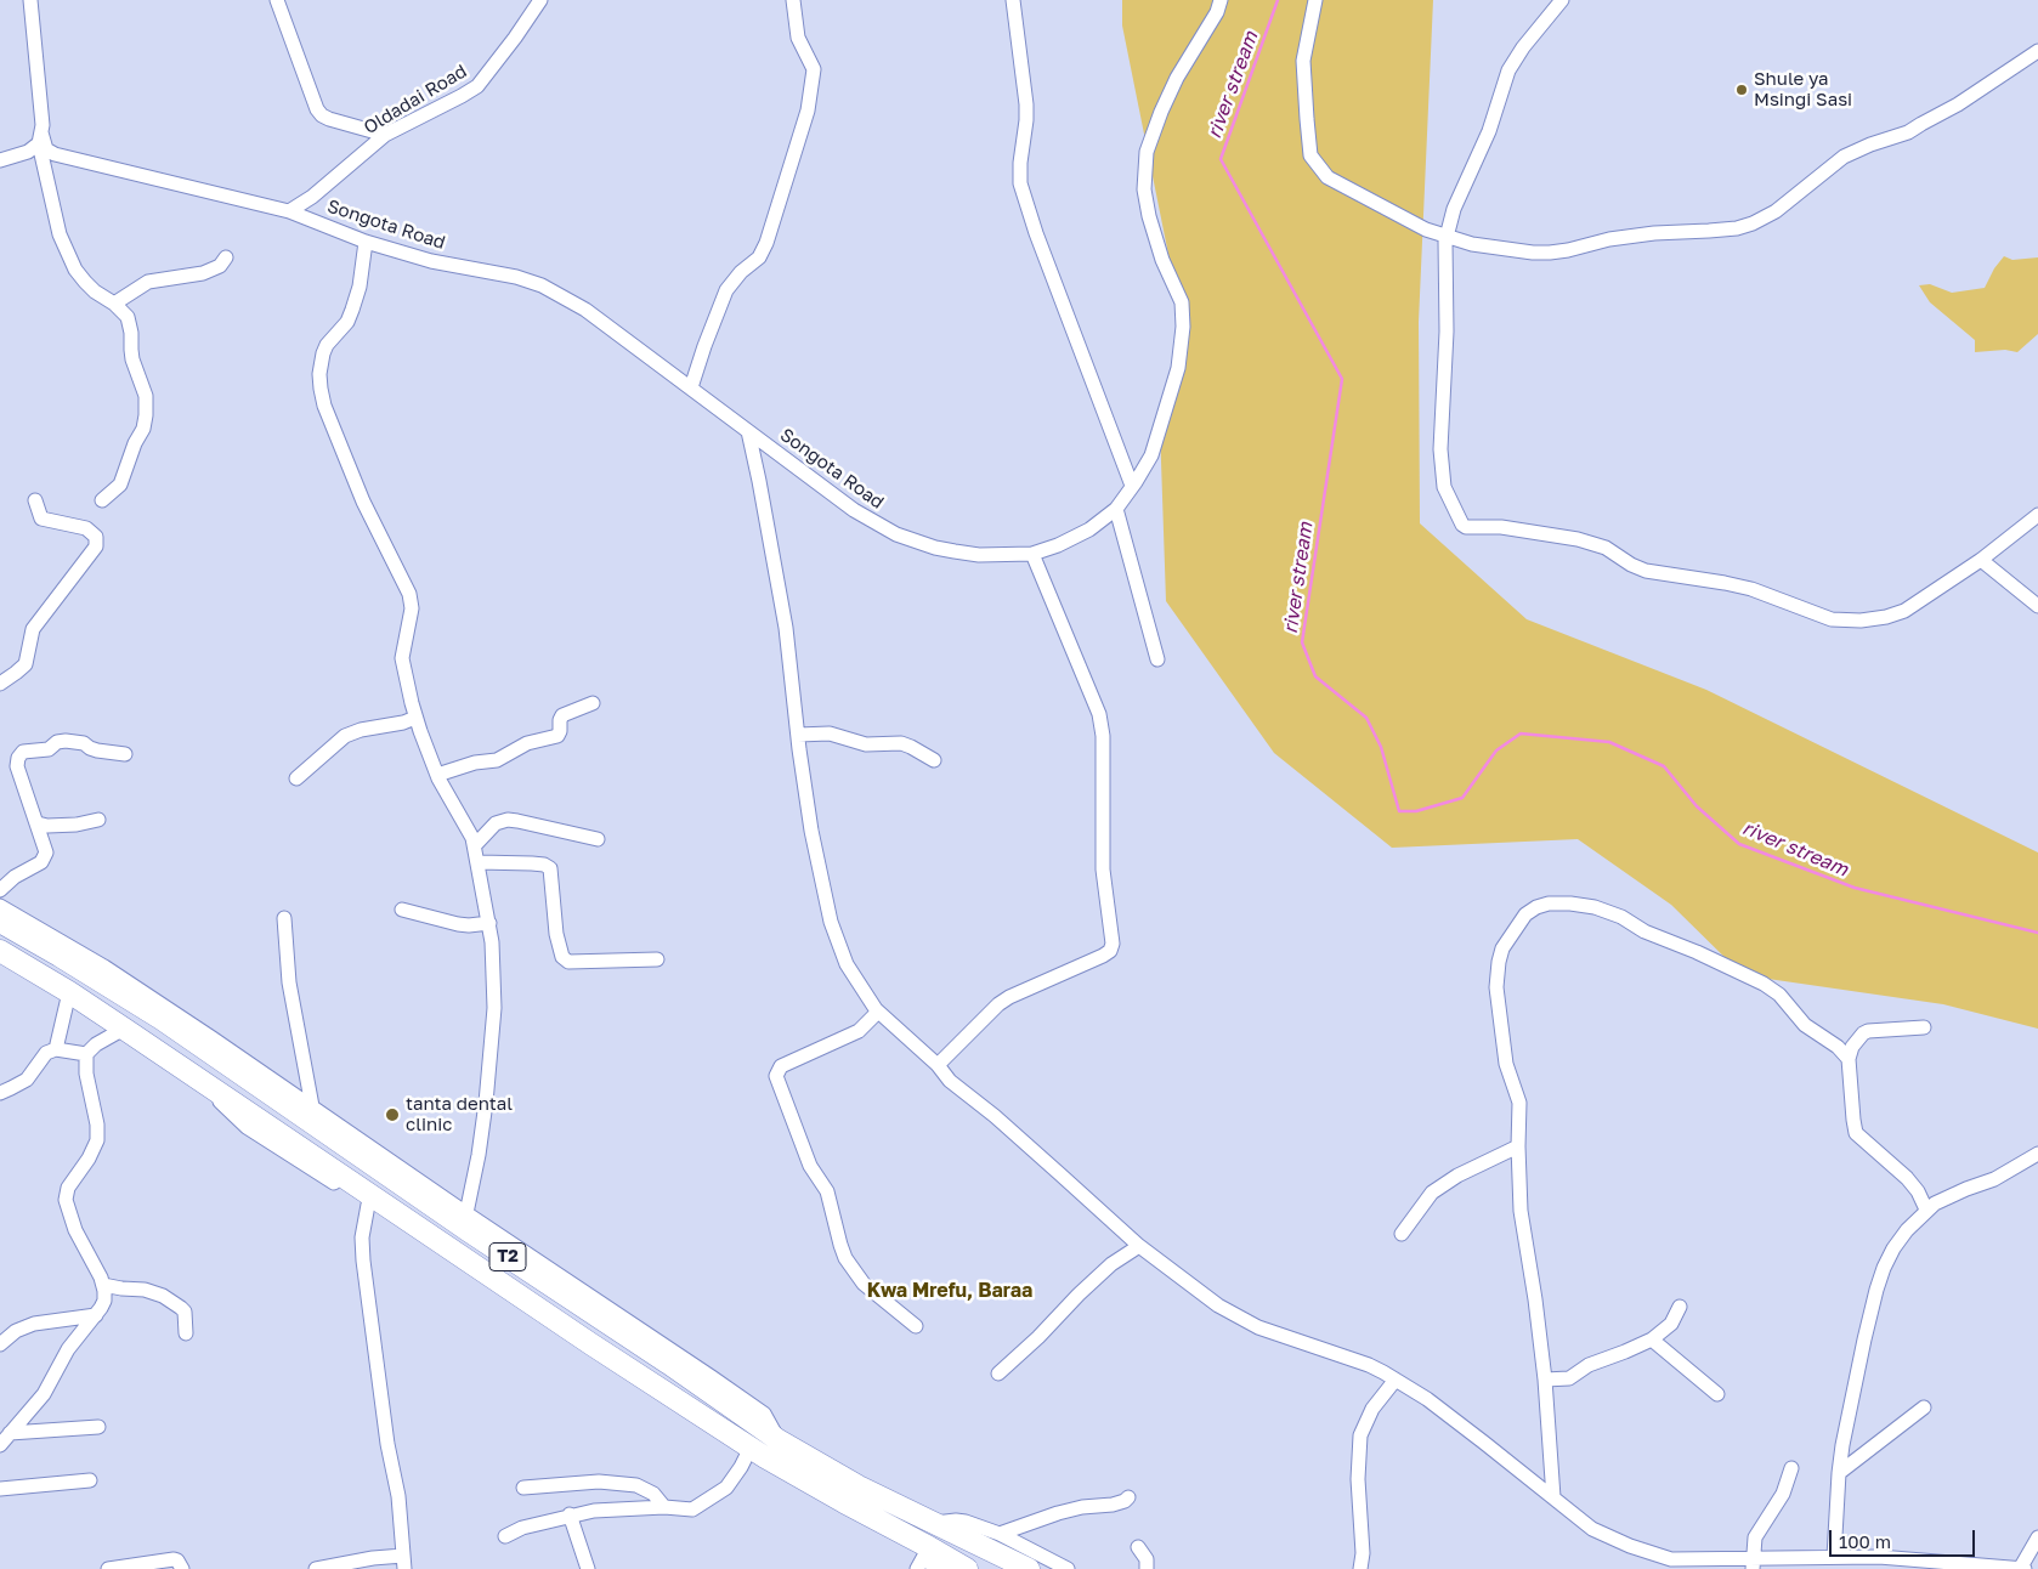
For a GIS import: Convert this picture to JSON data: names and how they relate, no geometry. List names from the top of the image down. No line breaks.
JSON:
{"streets":{"highway":["T2"],"street":["Oldadai Road","Songota Road"]},"crossings":[["Oldadai Road","Songota Road"]],"districts":["Kwa Mrefu, Baraa"],"water":["river stream"],"places":["Shule ya Msingi Sasi","tanta dental clinic"],"scale_bar":"100 m"}
